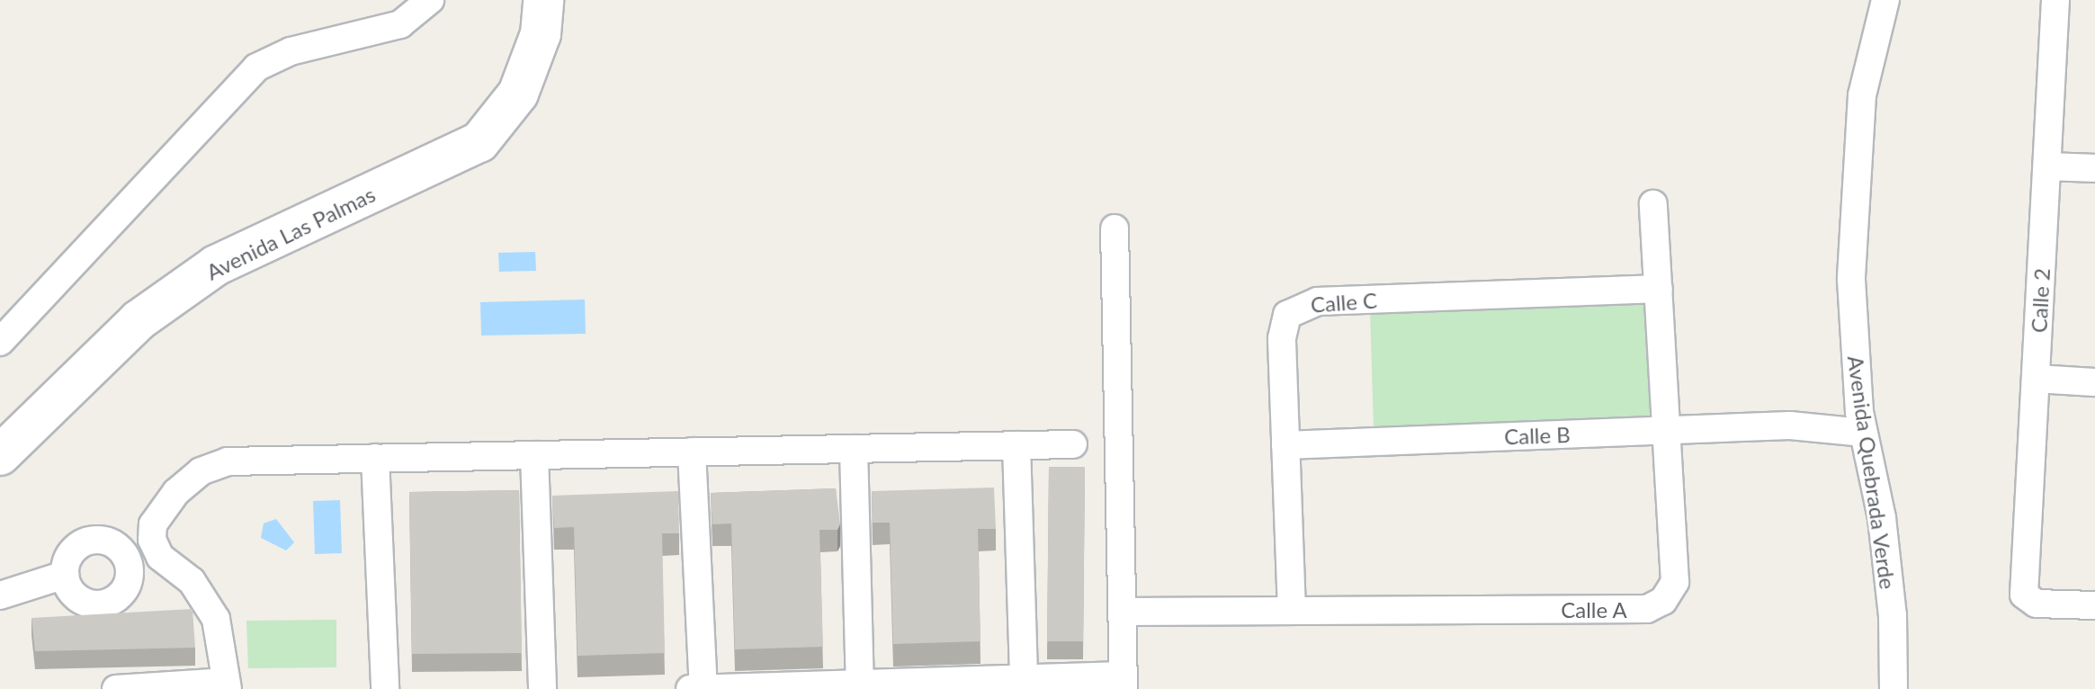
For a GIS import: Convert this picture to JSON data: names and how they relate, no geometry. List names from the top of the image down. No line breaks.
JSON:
{"streets":{"main road":["Avenida Las Palmas"],"street":["Calle 2","Calle C","Calle B","Avenida Quebrada Verde","Calle A"]},"crossings":[["Calle C","Calle B"],["Calle C","Calle A"],["Calle B","Avenida Quebrada Verde"],["Calle B","Calle A"]]}
